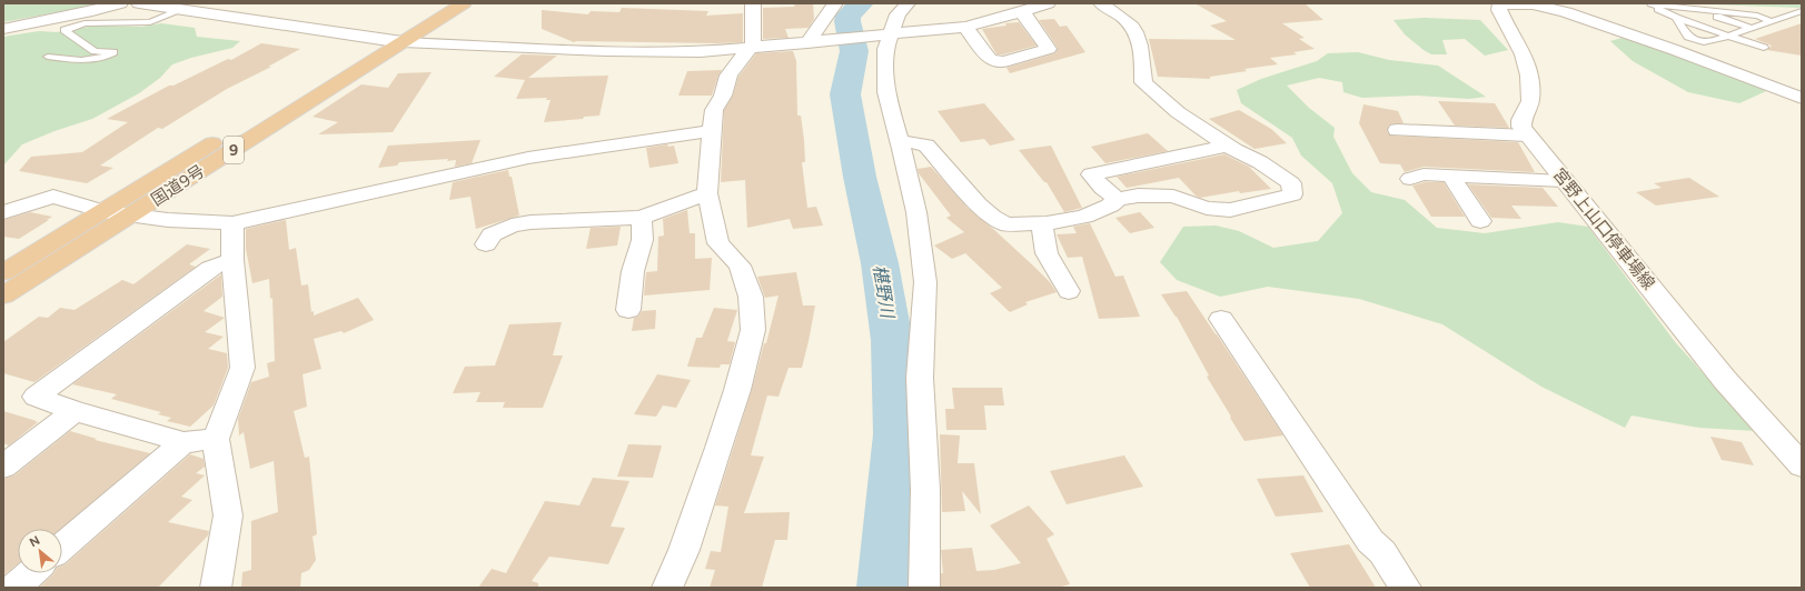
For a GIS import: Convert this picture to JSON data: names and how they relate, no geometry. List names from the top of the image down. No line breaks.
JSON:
{"streets":{"highway":["9","国道9号"],"main road":["宮野上山口停車場線"]},"water":["椹野川"],"north":"top left"}
